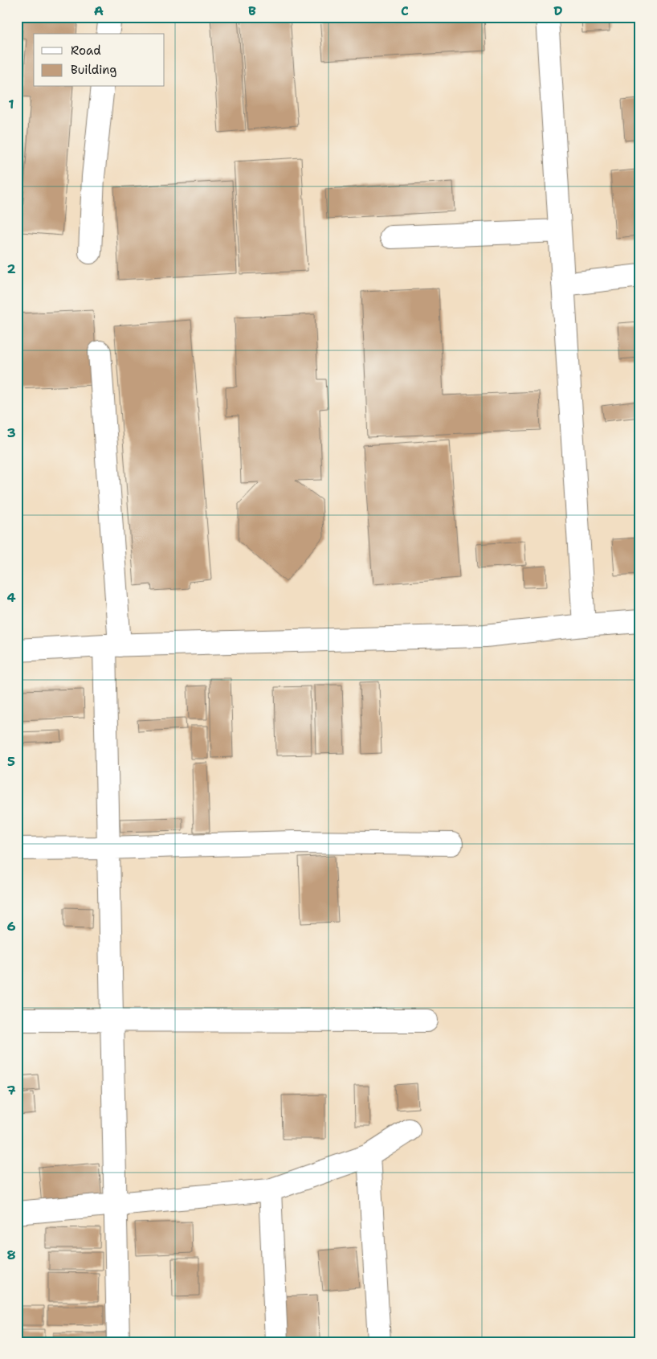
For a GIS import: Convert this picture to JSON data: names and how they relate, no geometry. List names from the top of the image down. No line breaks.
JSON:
{"legend":["Road","Building"],"grid":{"columns":["A","B","C","D"],"rows":["1","2","3","4","5","6","7","8"]}}
